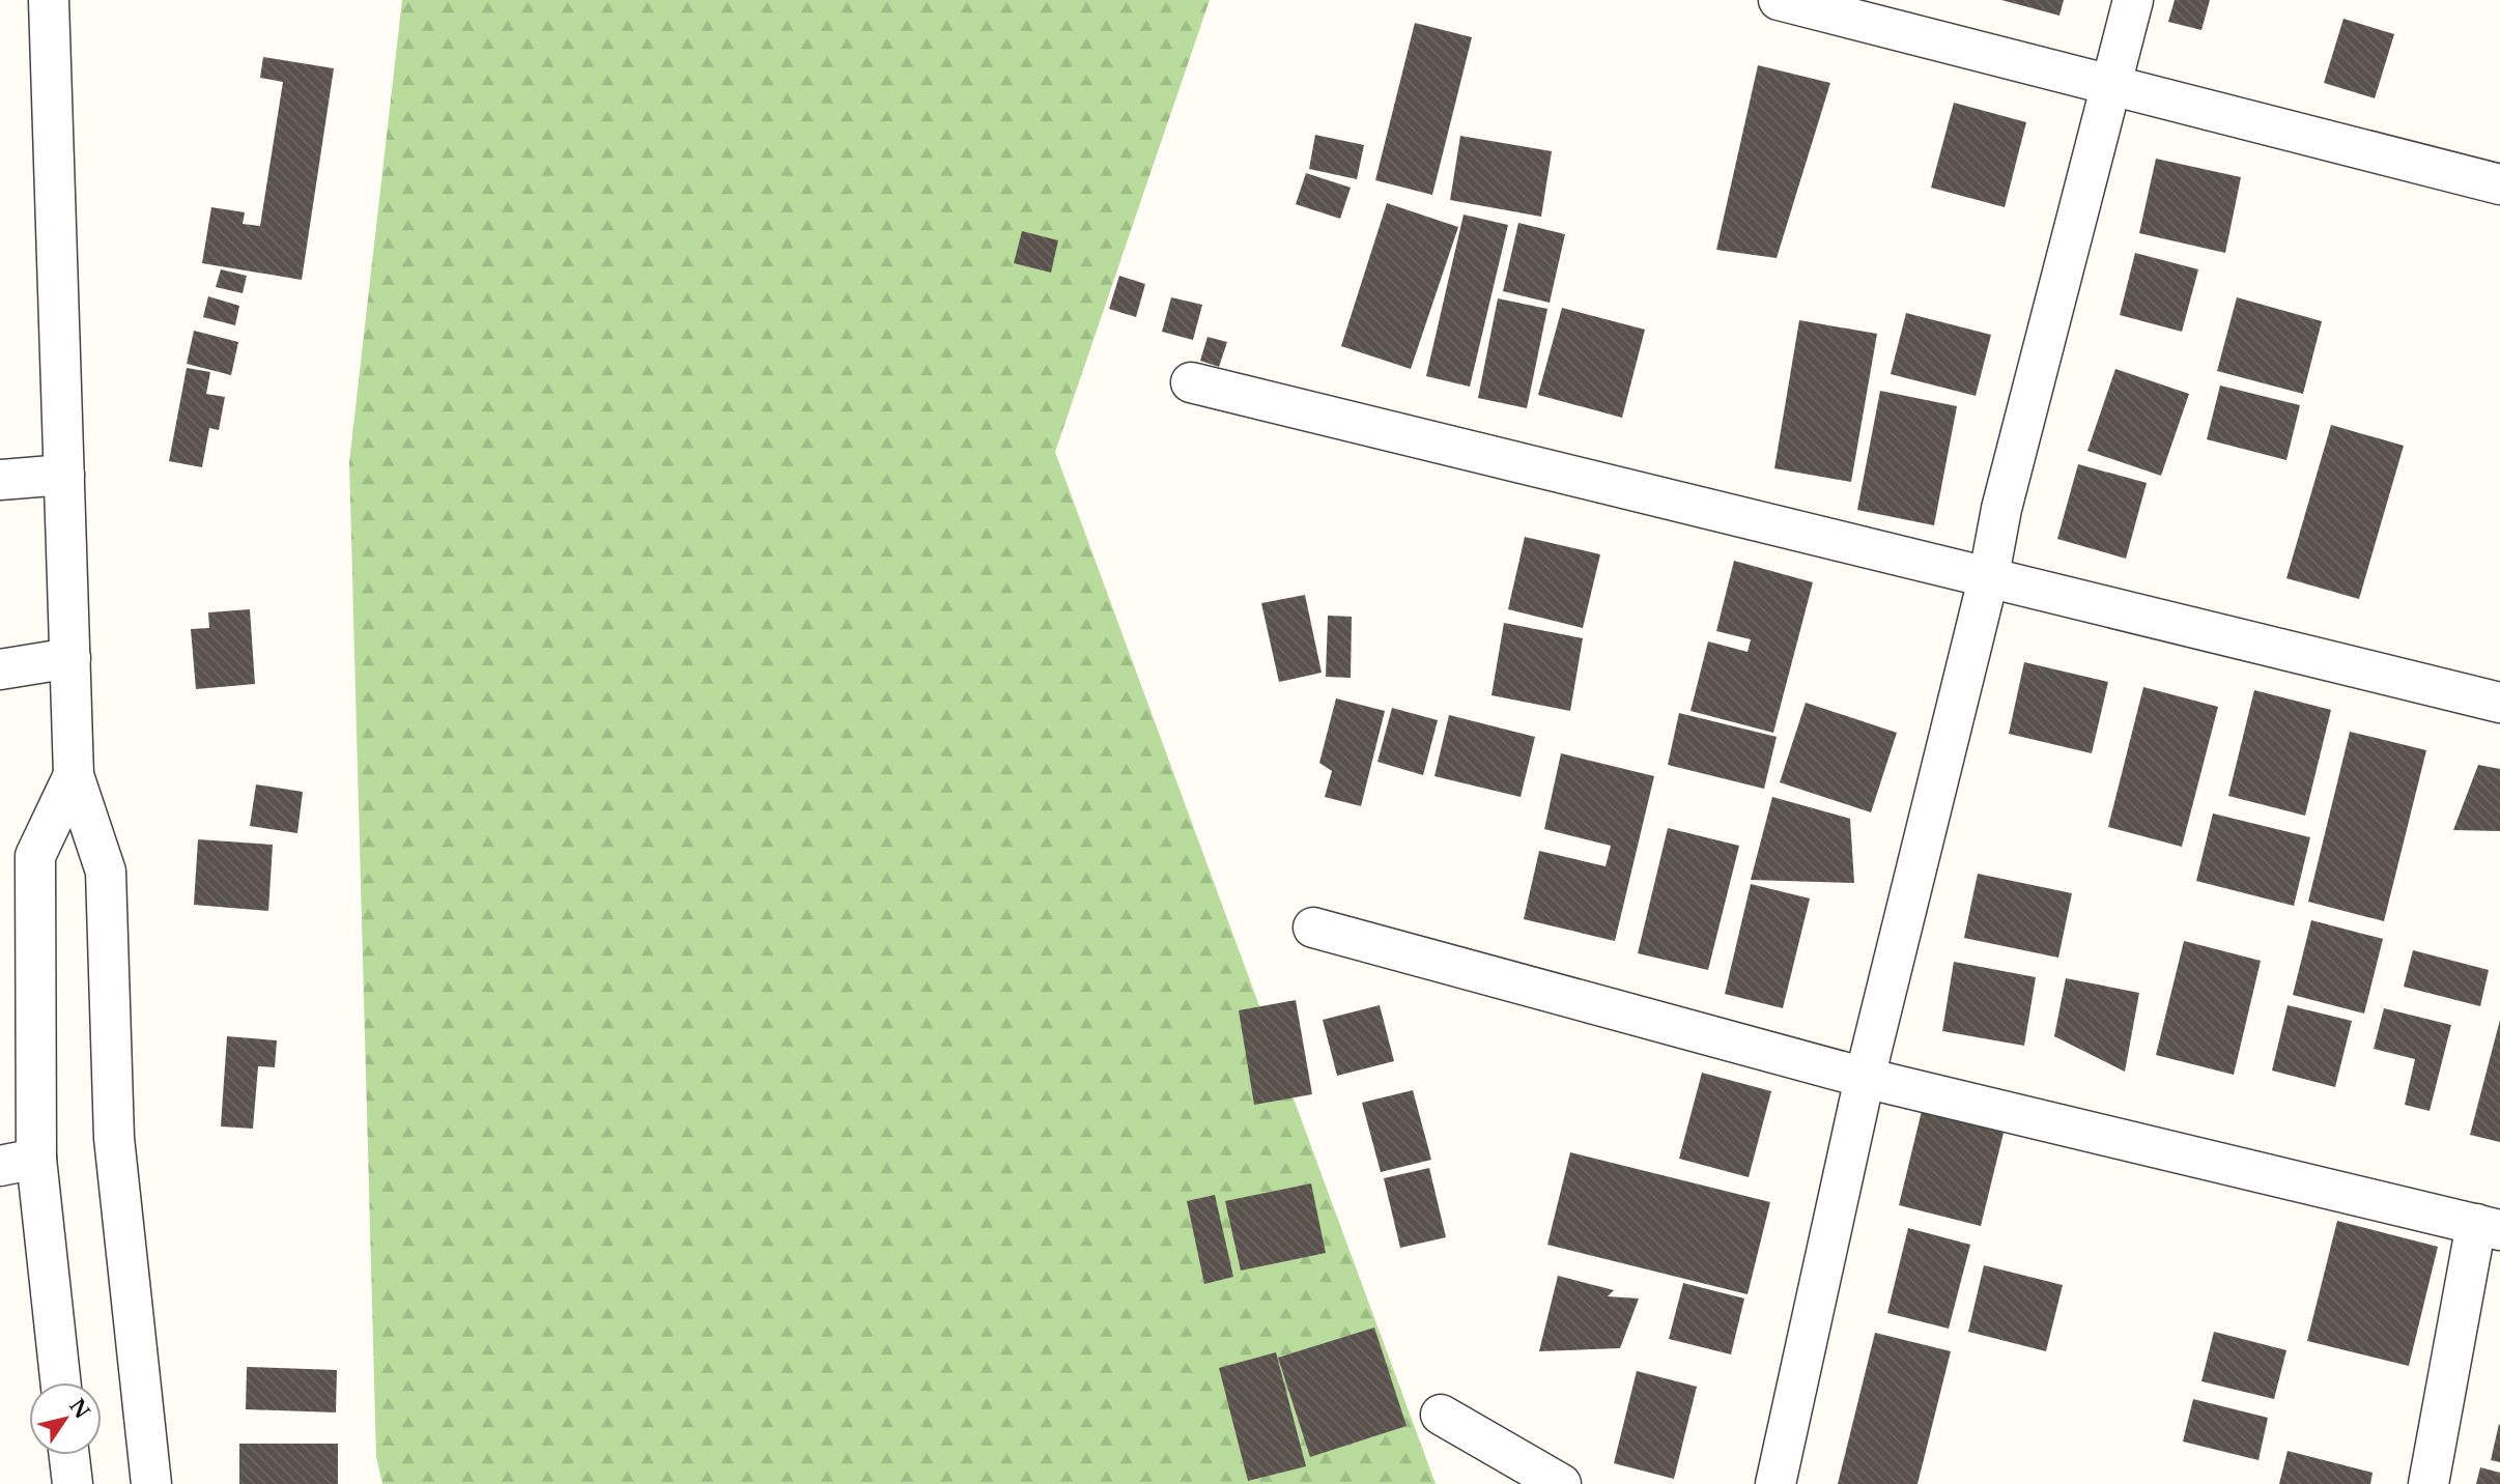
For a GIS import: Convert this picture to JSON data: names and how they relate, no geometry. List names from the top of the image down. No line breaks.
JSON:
{"north":"top right"}
